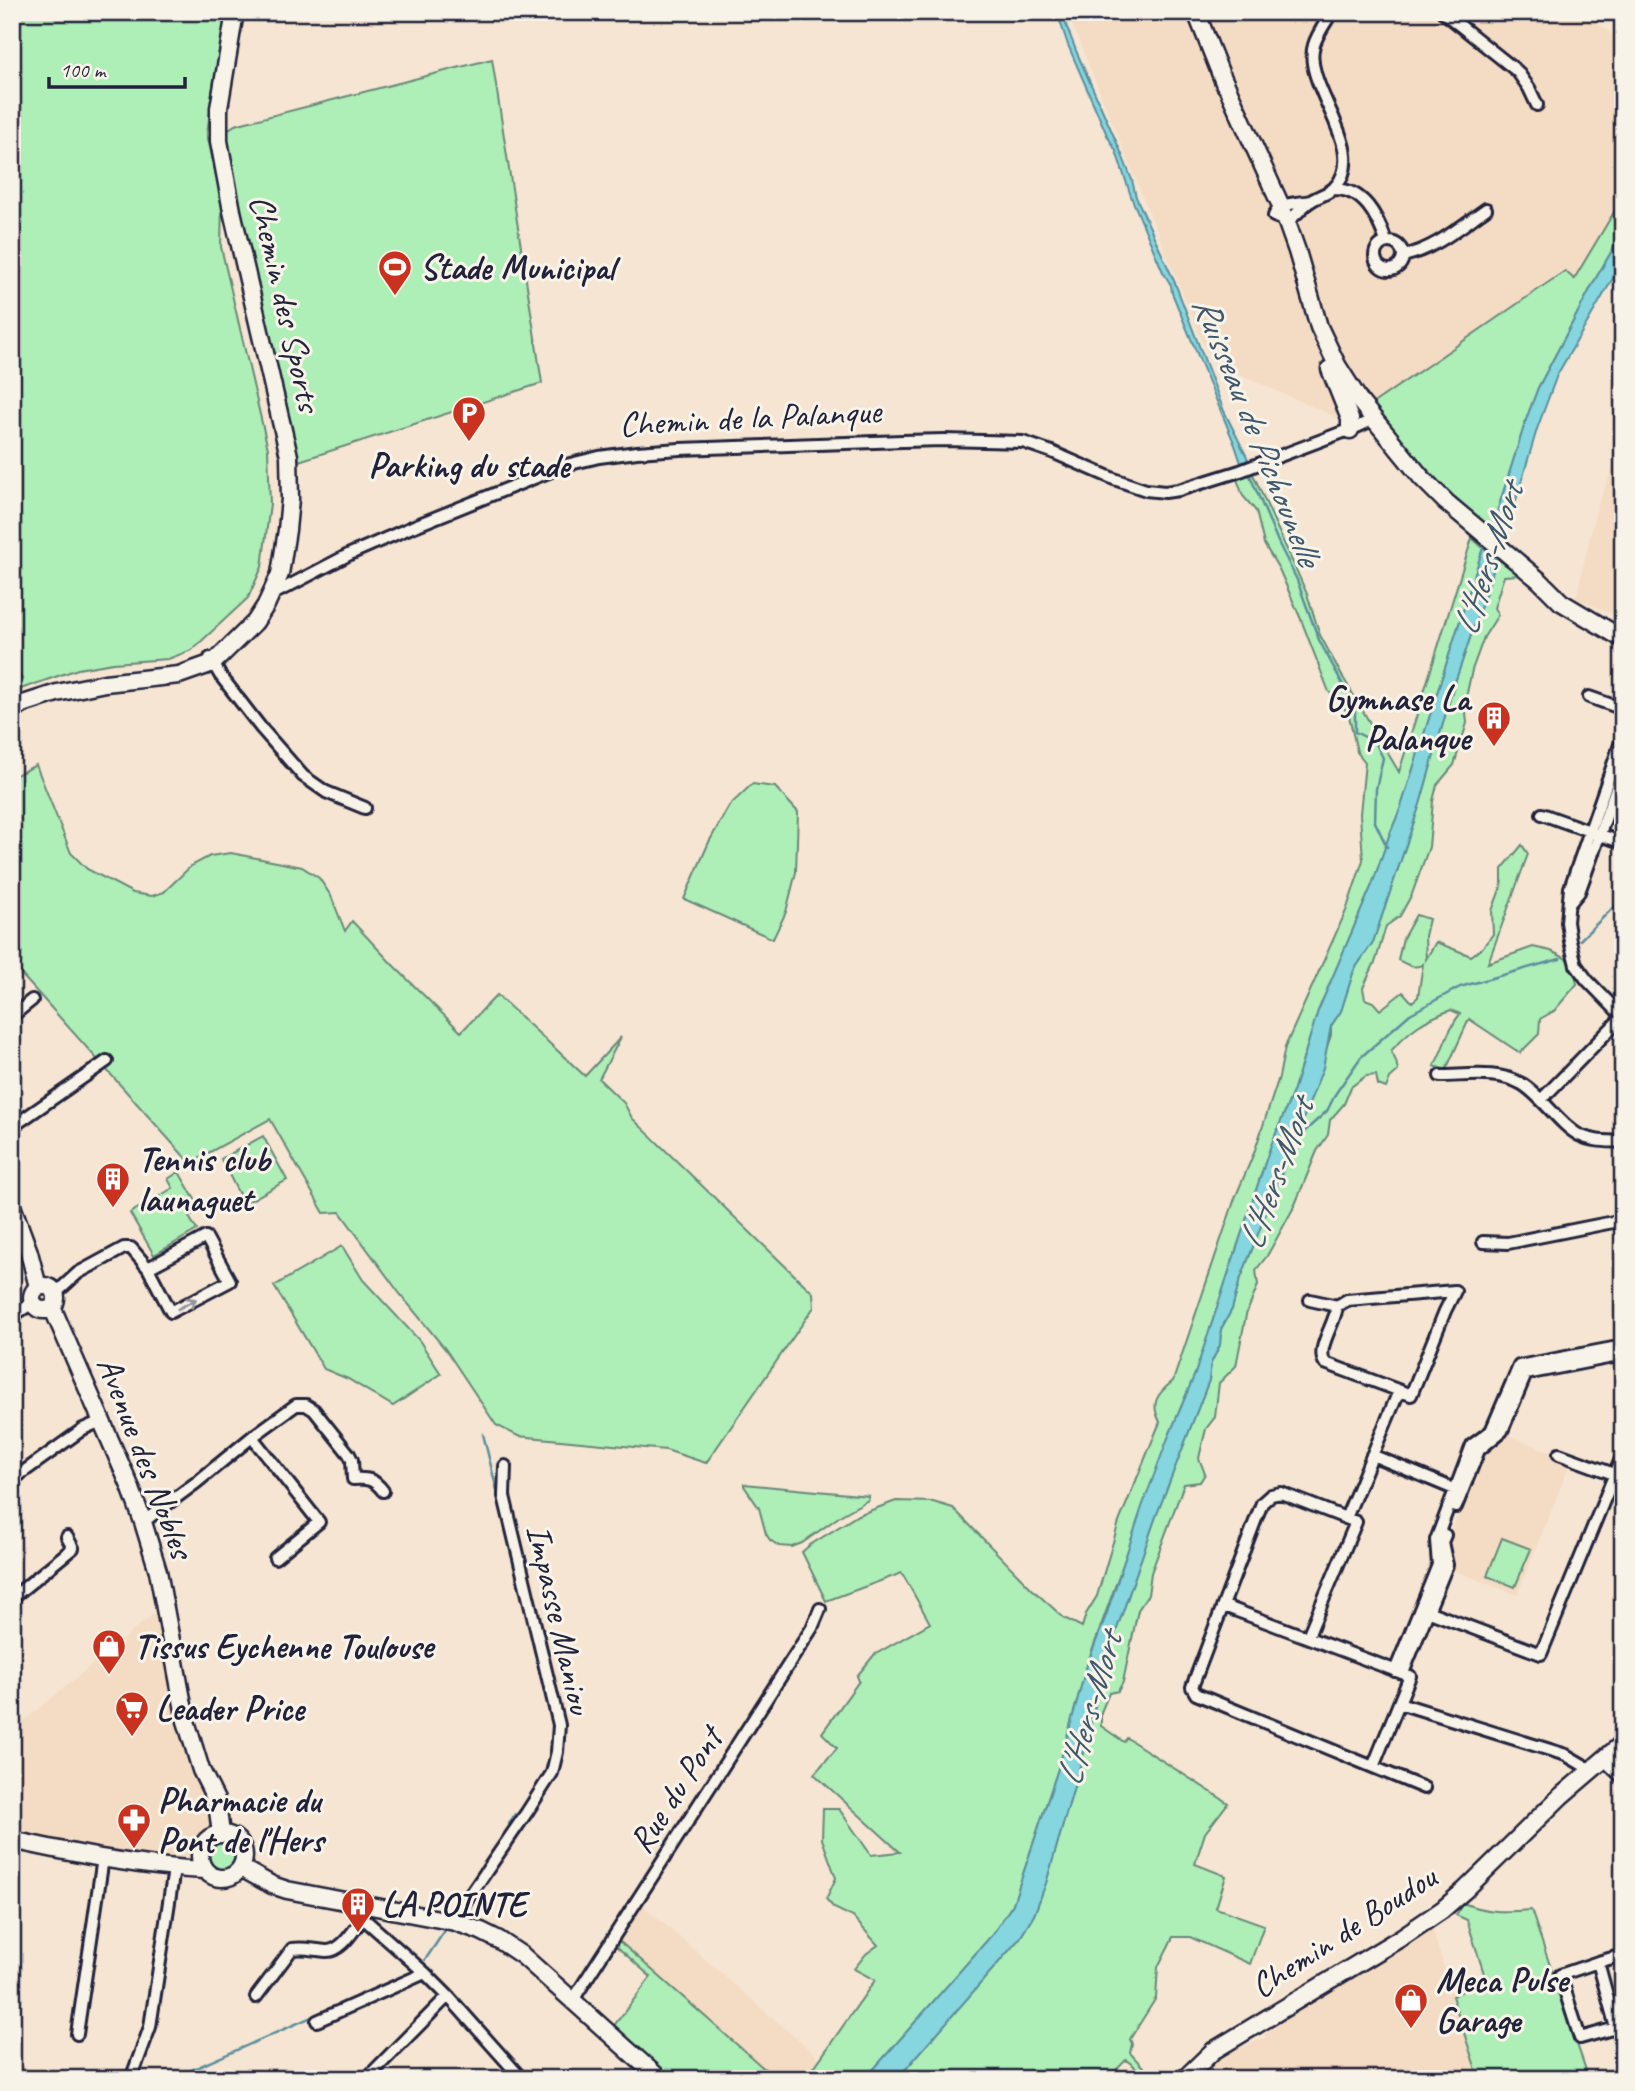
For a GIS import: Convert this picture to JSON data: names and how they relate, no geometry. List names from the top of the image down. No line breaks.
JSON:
{"streets":{"street":["Chemin des Sports","Chemin de la Palanque","Avenue des Nobles","Impasse Maniou","Rue du Pont","Chemin de Boudou"]},"water":["Ruisseau de Pichounelle","L'Hers-Mort"],"places":{"sports":["Stade Municipal"],"parking":["Parking du stade"],"building":["Gymnase La Palanque","Tennis club launaguet","LA POINTE"],"shop":["Tissus Eychenne Toulouse","Meca Pulse Garage"],"supermarket":["Leader Price"],"pharmacy":["Pharmacie du Pont de l'Hers"]},"scale_bar":"100 m"}
